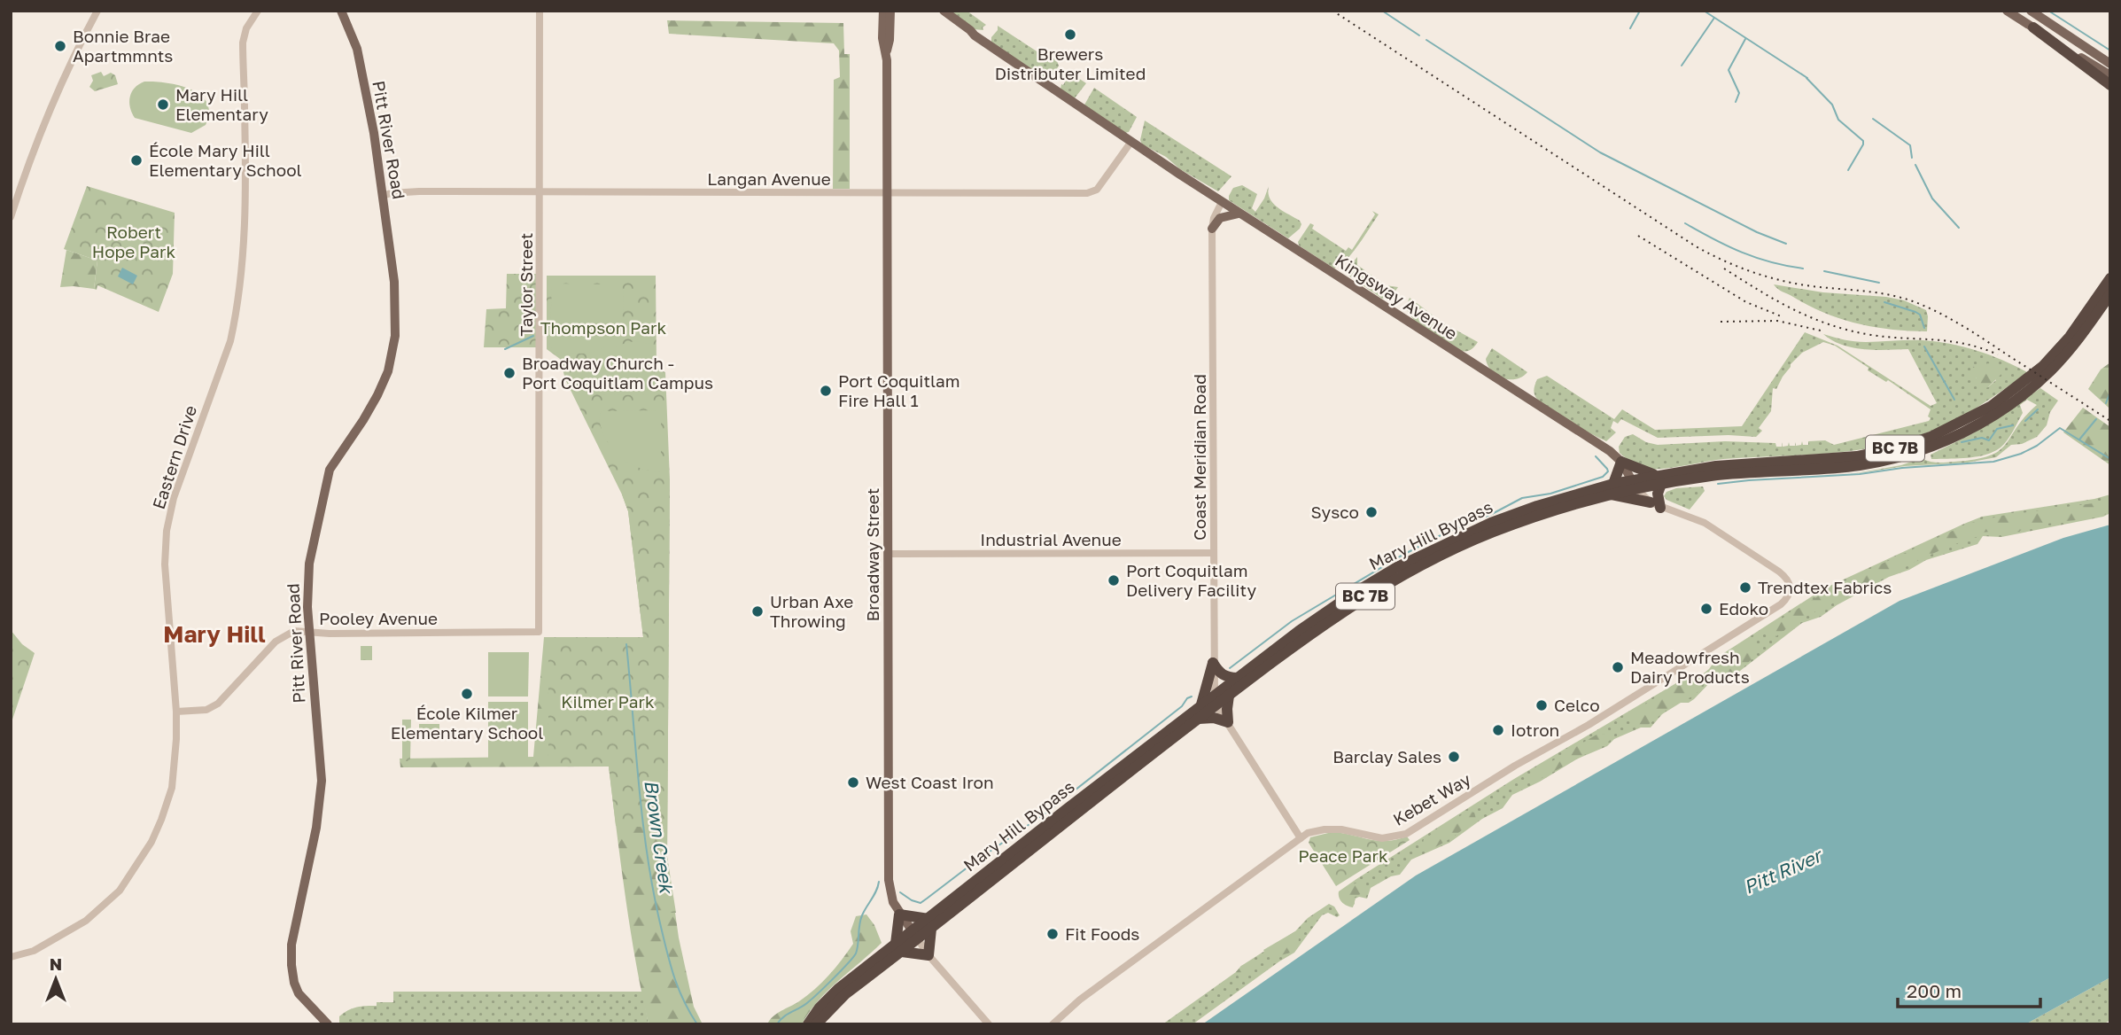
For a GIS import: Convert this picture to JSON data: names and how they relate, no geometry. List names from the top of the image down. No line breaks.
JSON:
{"streets":{"highway":["BC 7B","Mary Hill Bypass"],"main road":["Pitt River Road","Kingsway Avenue","Broadway Street"],"street":["Langan Avenue","Taylor Street","Eastern Drive","Coast Meridian Road","Industrial Avenue","Pooley Avenue","Kebet Way"]},"crossings":[["Pitt River Road","Langan Avenue"],["Pitt River Road","Pooley Avenue"],["Langan Avenue","Taylor Street"],["Langan Avenue","Kingsway Avenue"],["Langan Avenue","Broadway Street"],["Taylor Street","Pooley Avenue"],["Kingsway Avenue","Coast Meridian Road"],["Kingsway Avenue","Mary Hill Bypass"],["Kingsway Avenue","Kebet Way"],["Eastern Drive","Pooley Avenue"],["Coast Meridian Road","Mary Hill Bypass"],["Coast Meridian Road","Industrial Avenue"],["Mary Hill Bypass","Broadway Street"],["Industrial Avenue","Broadway Street"]],"districts":["Mary Hill"],"water":["Brown Creek","Pitt River"],"parks":["Robert Hope Park","Thompson Park","Kilmer Park","Peace Park"],"places":["Brewers Distributer Limited","Bonnie Brae Apartmmnts","Mary Hill Elementary","École Mary Hill Elementary School","Broadway Church - Port Coquitlam Campus","Port Coquitlam Fire Hall 1","Sysco","Port Coquitlam Delivery Facility","Trendtex Fabrics","Edoko","Urban Axe Throwing","Meadowfresh Dairy Products","École Kilmer Elementary School","Celco","Iotron","Barclay Sales","West Coast Iron","Fit Foods"],"scale_bar":"200 m","north":"top"}
